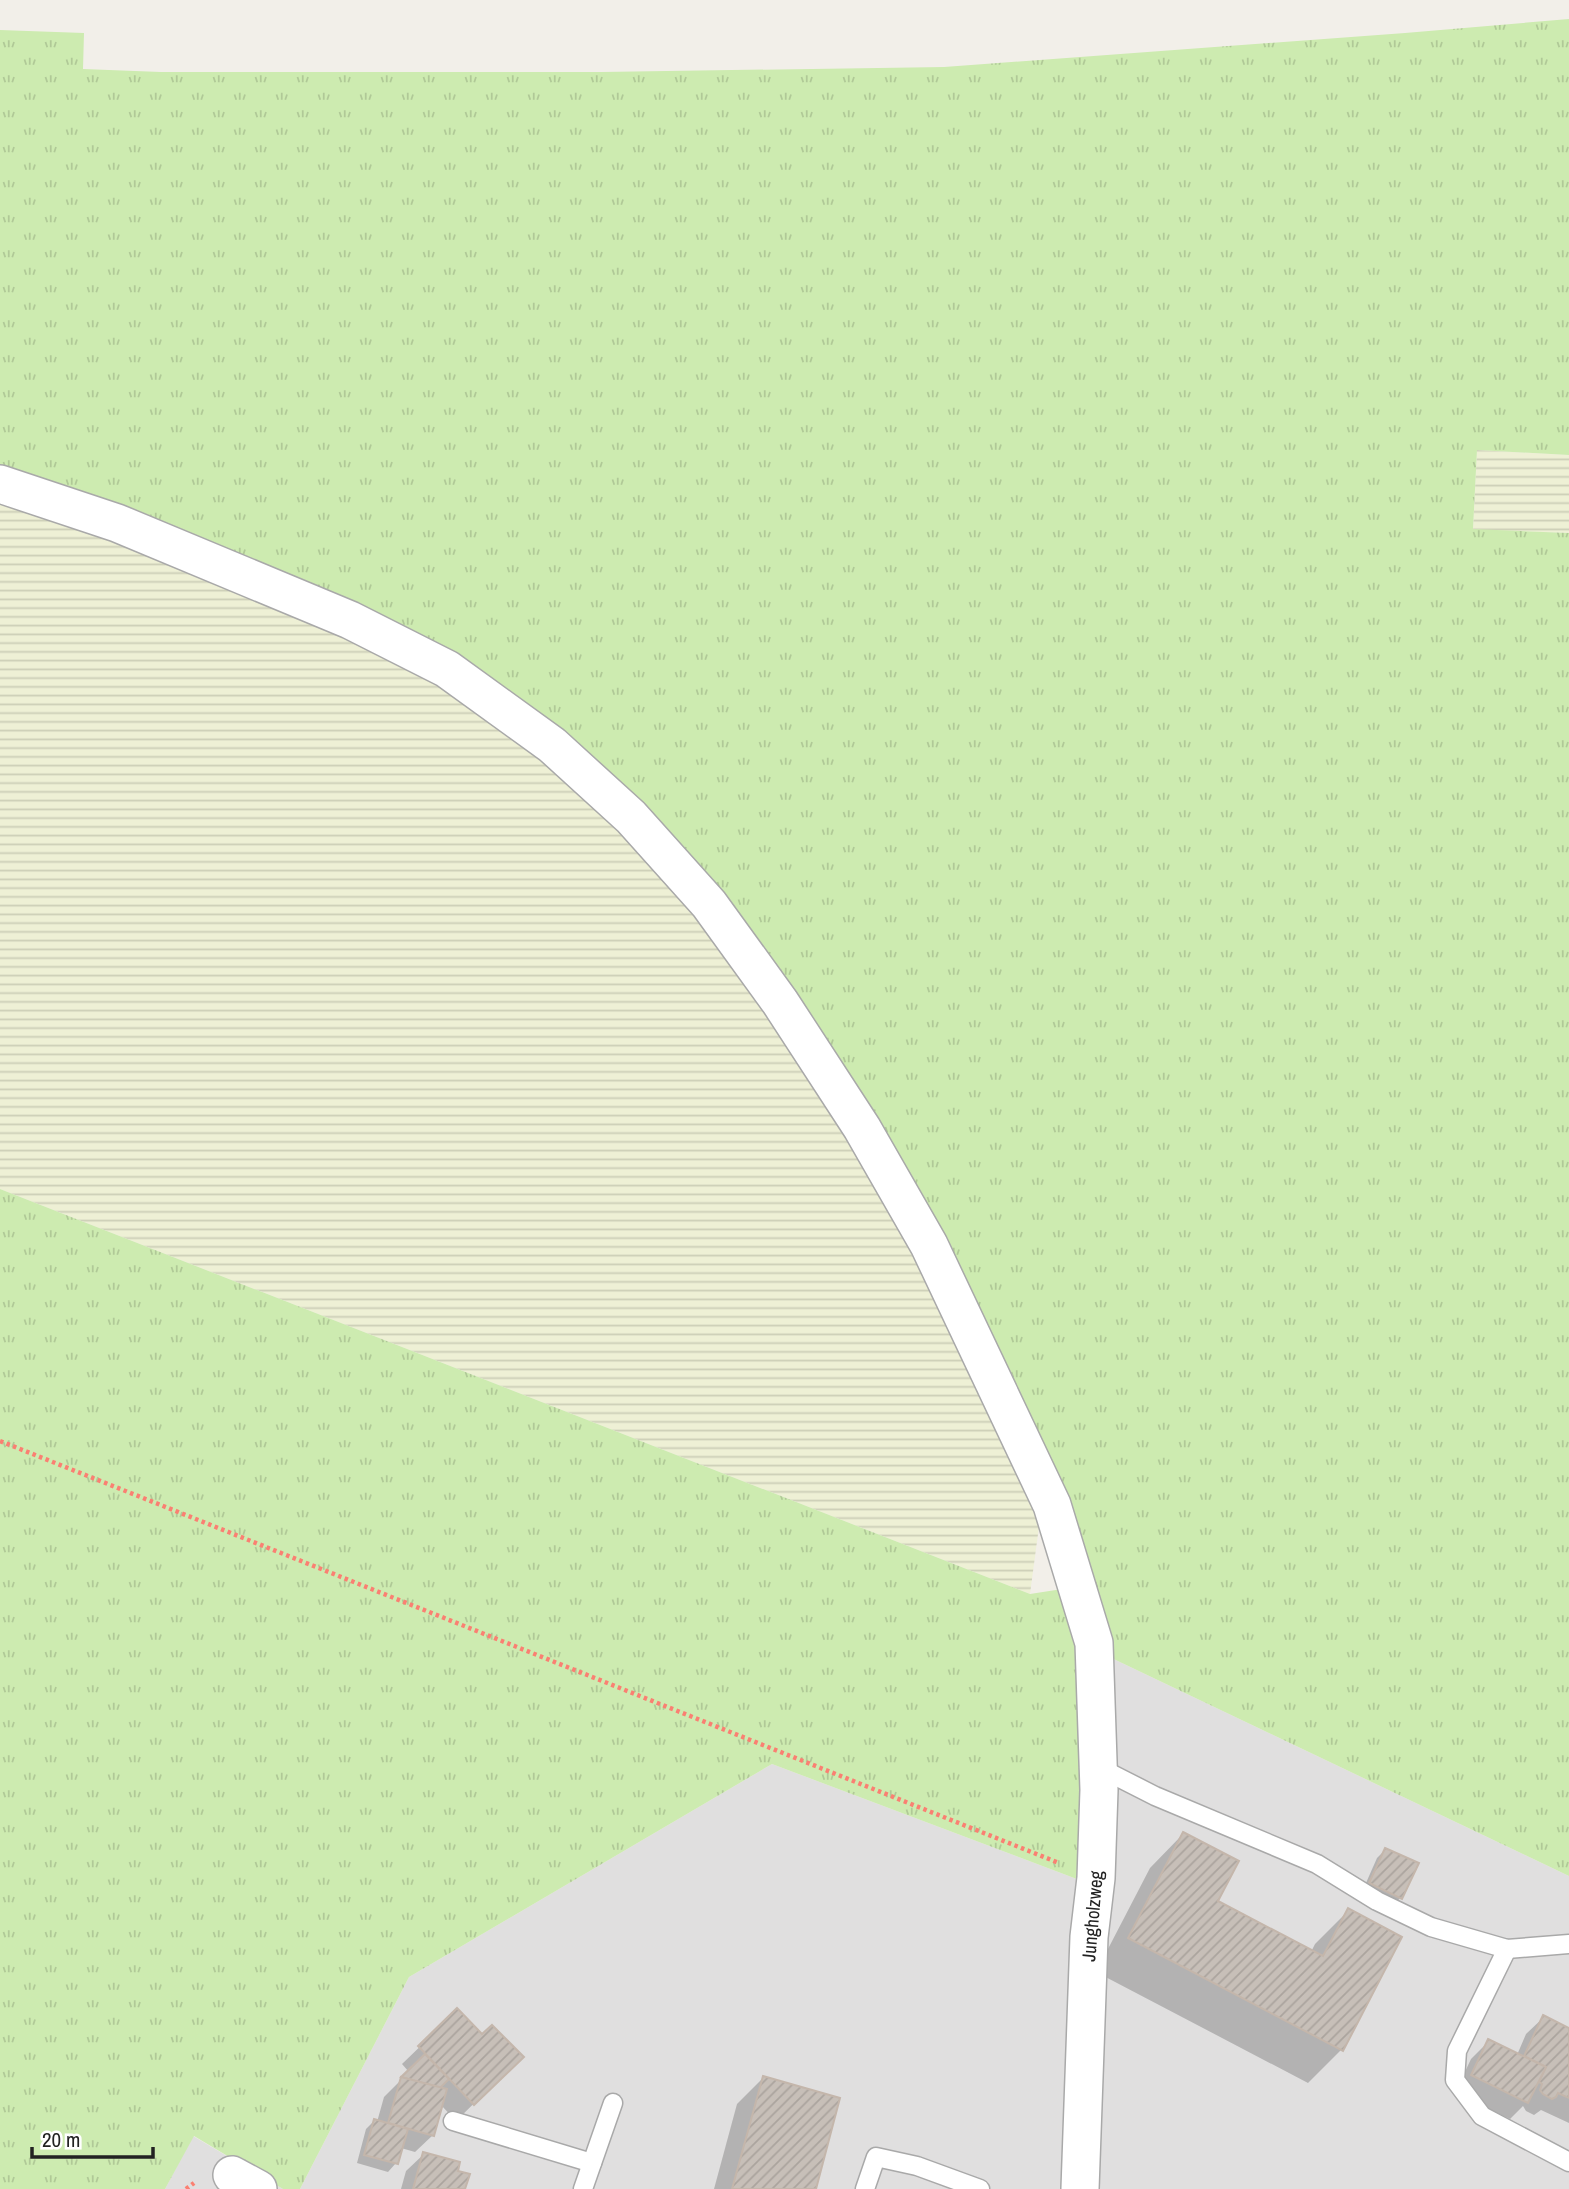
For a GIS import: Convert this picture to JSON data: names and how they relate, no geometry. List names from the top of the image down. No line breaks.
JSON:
{"streets":{"street":["Jungholzweg"]},"scale_bar":"20 m"}
